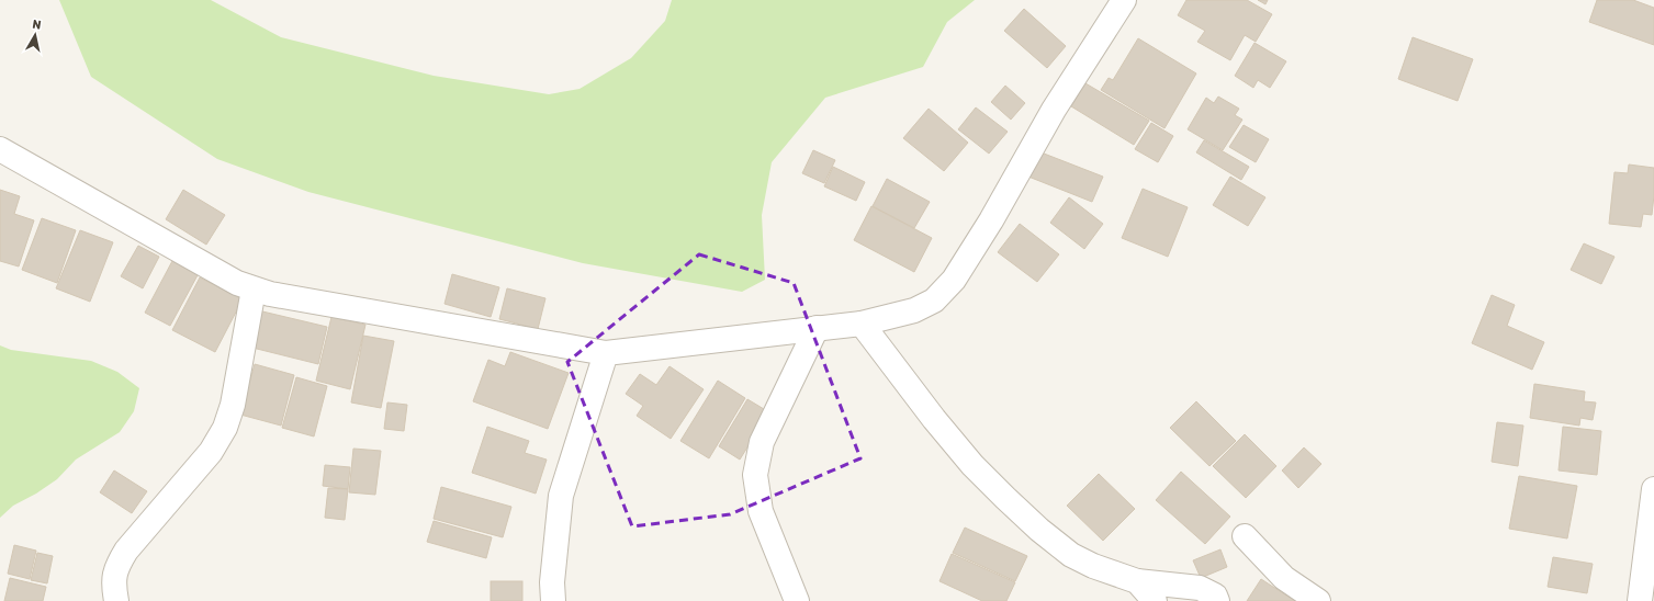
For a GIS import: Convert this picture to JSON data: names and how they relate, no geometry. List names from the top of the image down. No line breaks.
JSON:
{"north":"top"}
